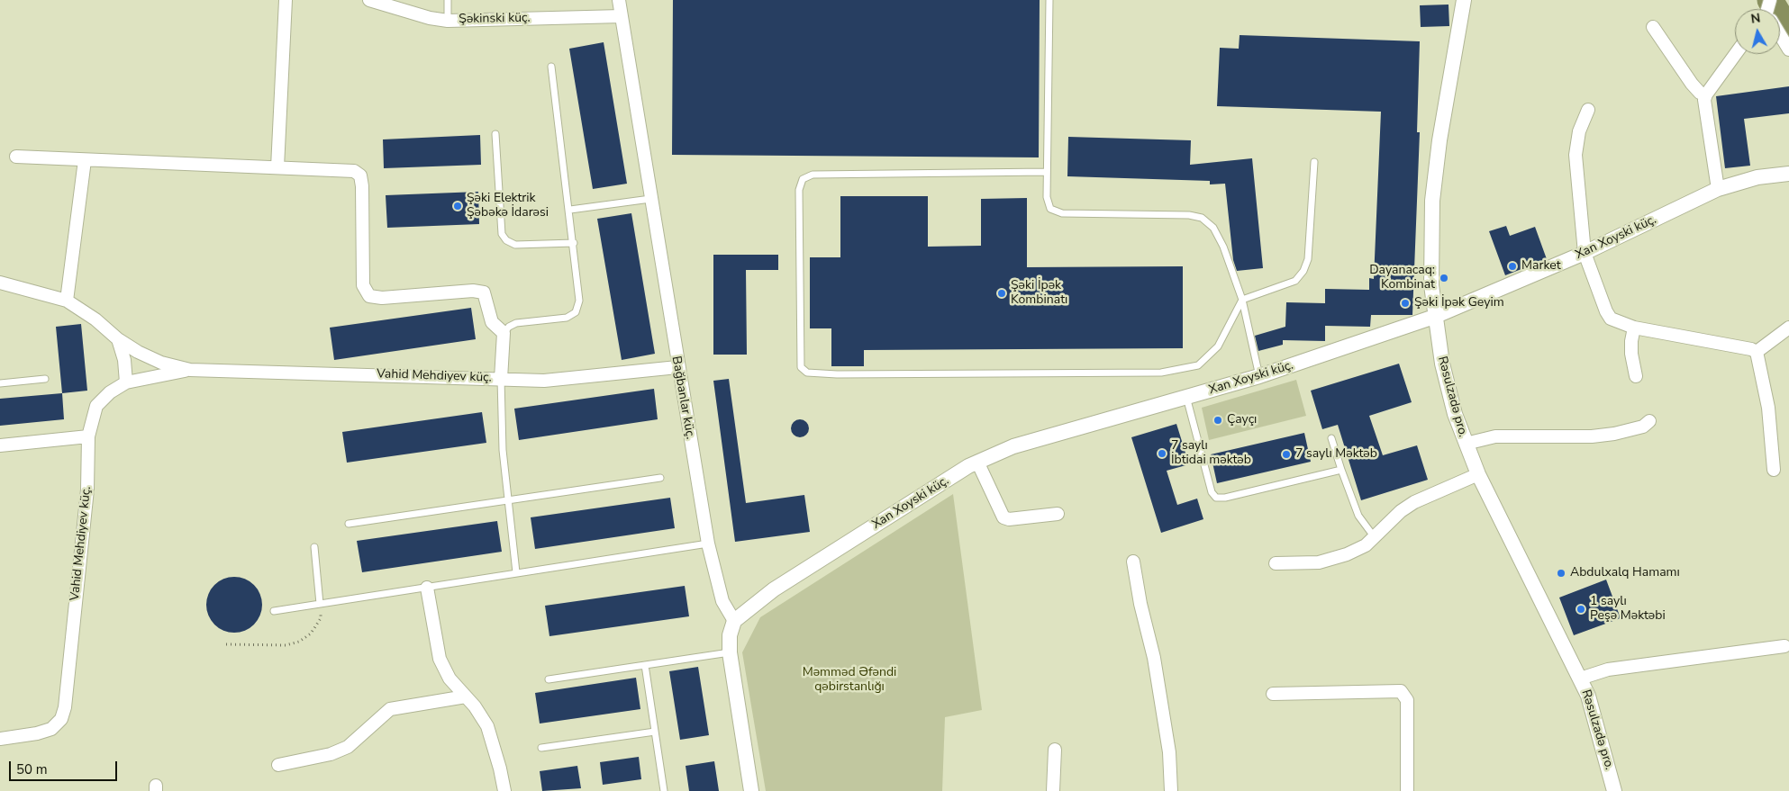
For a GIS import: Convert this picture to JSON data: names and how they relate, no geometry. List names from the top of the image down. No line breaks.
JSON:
{"streets":{"street":["Şəkinski küç.","Xan Xoyski küç.","Vahid Mehdiyev küç.","Rəsulzadə pro.","Bağbanlar küç."]},"crossings":[["Şəkinski küç.","Bağbanlar küç."],["Xan Xoyski küç.","Rəsulzadə pro."],["Xan Xoyski küç.","Bağbanlar küç."],["Vahid Mehdiyev küç.","Bağbanlar küç."]],"parks":["Məmməd Əfəndi qəbirstanlığı"],"places":["Şəki Elektrik Şəbəkə İdarəsi","Market","Dayanacaq: Kombinat","Şəki İpək Kombinatı","Şəki İpək Geyim","Çayçı","7 saylı İbtidai məktəb","7 saylı Məktəb","Abdulxalq Hamamı","1 saylı Peşə Məktəbi"],"scale_bar":"50 m","north":"top"}
